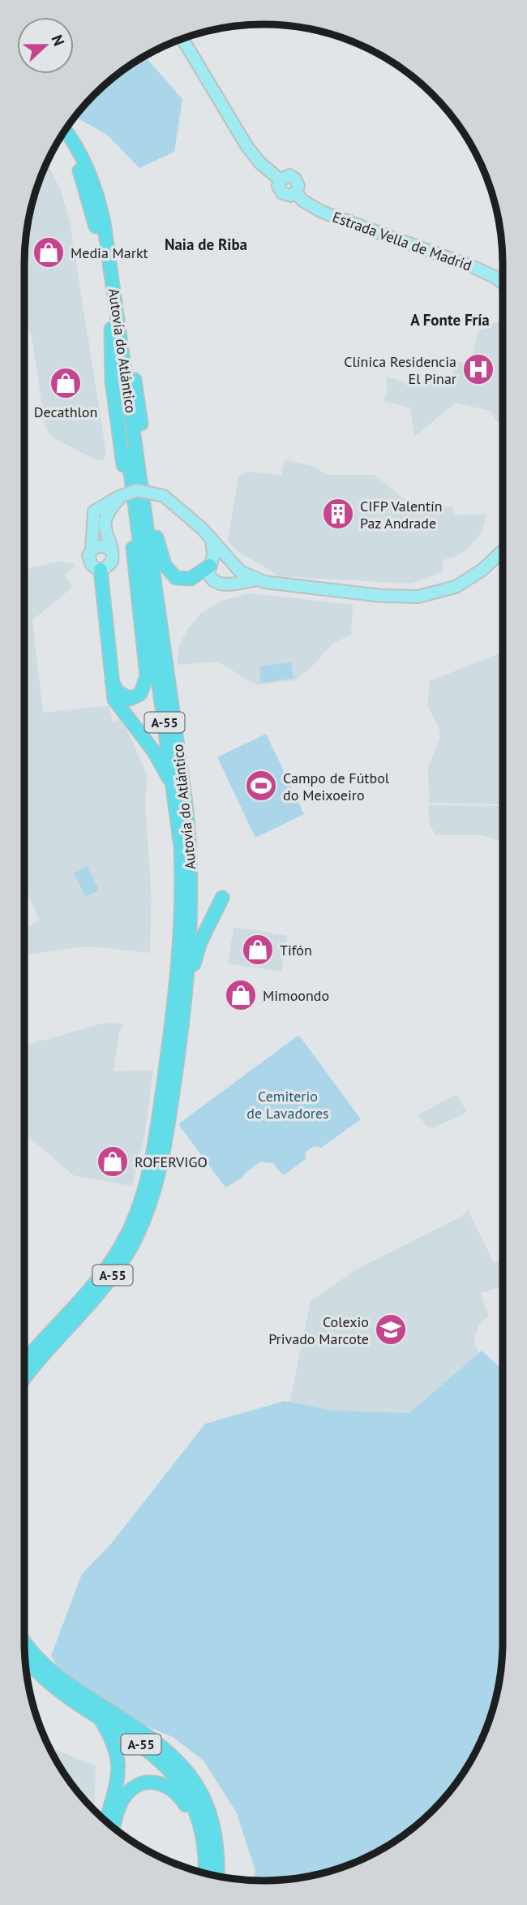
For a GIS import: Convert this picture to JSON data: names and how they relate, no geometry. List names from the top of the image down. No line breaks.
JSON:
{"streets":{"highway":["Autovía do Atlántico","A-55"],"main road":["Estrada Vella de Madrid"]},"districts":["Naia de Riba","A Fonte Fría"],"parks":["Cemiterio de Lavadores"],"places":{"shop":["Media Markt","Decathlon","Tifón","Mimoondo","ROFERVIGO"],"hospital":["Clínica Residencia El Pinar"],"building":["CIFP Valentín Paz Andrade"],"sports":["Campo de Fútbol do Meixoeiro"],"school or university":["Colexio Privado Marcote"]},"north":"right"}
